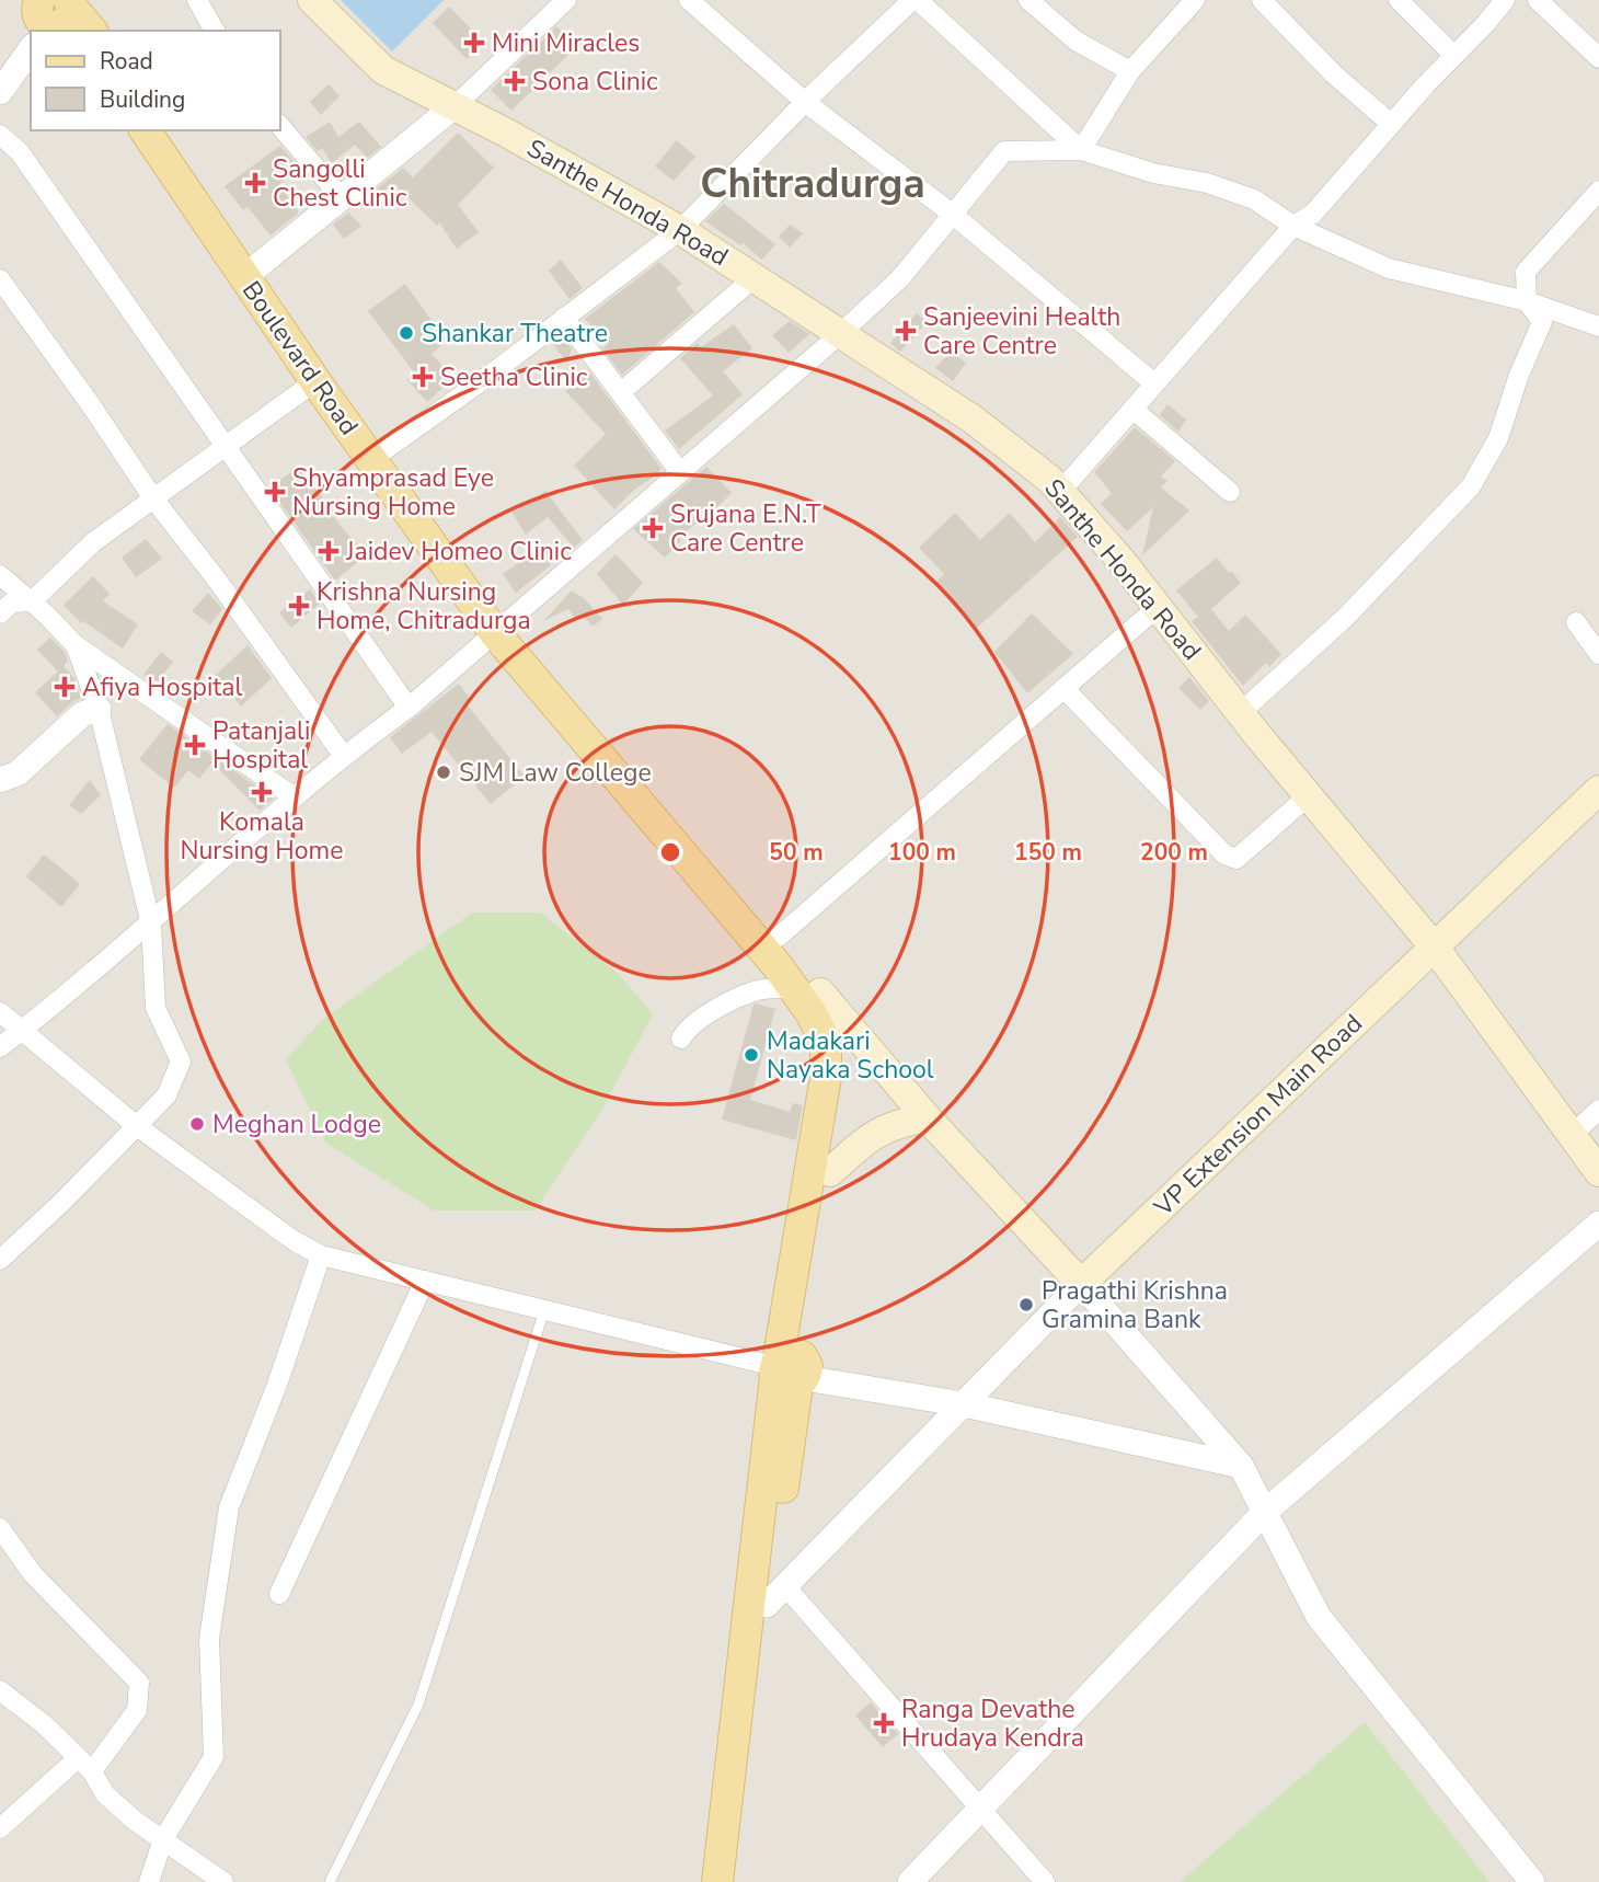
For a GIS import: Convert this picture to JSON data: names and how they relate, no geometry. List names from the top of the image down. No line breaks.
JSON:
{"streets":{"main road":["Santhe Honda Road","Boulevard Road","VP Extension Main Road"]},"crossings":[["Santhe Honda Road","VP Extension Main Road"]],"districts":["Chitradurga"],"places":{"health":["Mini Miracles","Sona Clinic","Sangolli Chest Clinic","Sanjeevini Health Care Centre","Seetha Clinic","Shyamprasad Eye Nursing Home","Srujana E.N.T Care Centre","Jaidev Homeo Clinic","Krishna Nursing Home, Chitradurga","Afiya Hospital","Patanjali Hospital","Komala Nursing Home","Ranga Devathe Hrudaya Kendra"],"other":["Shankar Theatre","SJM Law College","Madakari Nayaka School","Meghan Lodge","Pragathi Krishna Gramina Bank"]},"legend":["Road","Building"],"rings":["50 m","100 m","150 m","200 m"]}
